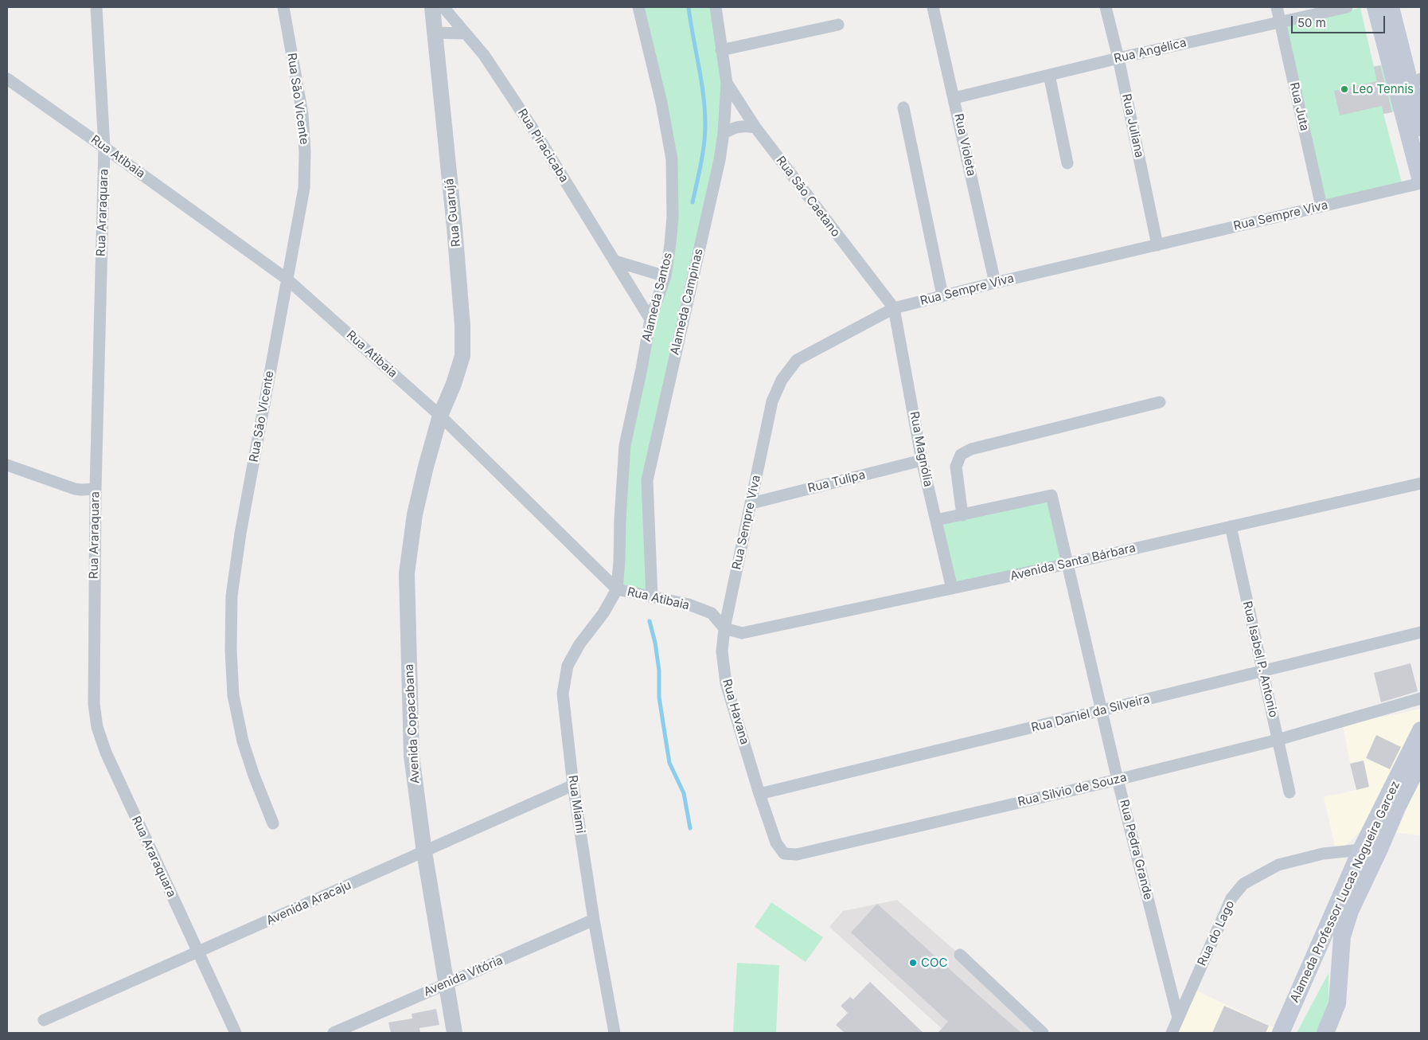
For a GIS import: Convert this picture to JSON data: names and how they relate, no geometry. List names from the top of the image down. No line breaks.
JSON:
{"streets":{"main road":["Alameda Professor Lucas Nogueira Garcez"],"street":["Rua Angélica","Rua São Vicente","Rua Juta","Rua Juliana","Rua Violeta","Rua Piracicaba","Rua Atibaia","Rua São Caetano","Rua Araraquara","Rua Guarujá","Rua Sempre Viva","Alameda Santos","Alameda Campinas","Rua Magnólia","Rua Tulipa","Avenida Santa Bárbara","Rua Isabel P. Antonio","Rua Havana","Rua Daniel da Silveira","Avenida Copacabana","Rua Silvio de Souza","Rua Miami","Rua Pedra Grande","Avenida Aracaju","Rua do Lago","Avenida Vitória"]},"crossings":[["Rua Angélica","Rua Juta"],["Rua Angélica","Rua Juliana"],["Rua Angélica","Rua Violeta"],["Rua São Vicente","Rua Atibaia"],["Rua Juta","Rua Sempre Viva"],["Rua Juliana","Rua Sempre Viva"],["Rua Violeta","Rua Sempre Viva"],["Rua Piracicaba","Alameda Santos"],["Rua Atibaia","Rua Araraquara"],["Rua Atibaia","Rua Guarujá"],["Rua Atibaia","Rua Sempre Viva"],["Rua Atibaia","Alameda Santos"],["Rua Atibaia","Alameda Campinas"],["Rua Atibaia","Avenida Santa Bárbara"],["Rua Atibaia","Rua Havana"],["Rua Atibaia","Avenida Copacabana"],["Rua Atibaia","Rua Miami"],["Rua São Caetano","Rua Sempre Viva"],["Rua São Caetano","Alameda Campinas"],["Rua São Caetano","Rua Magnólia"],["Rua Araraquara","Avenida Aracaju"],["Rua Guarujá","Avenida Copacabana"],["Rua Sempre Viva","Rua Magnólia"],["Rua Sempre Viva","Rua Tulipa"],["Rua Sempre Viva","Avenida Santa Bárbara"],["Rua Sempre Viva","Rua Havana"],["Alameda Santos","Rua Miami"],["Rua Magnólia","Rua Tulipa"],["Rua Magnólia","Avenida Santa Bárbara"],["Avenida Santa Bárbara","Rua Isabel P. Antonio"],["Avenida Santa Bárbara","Rua Havana"],["Avenida Santa Bárbara","Rua Pedra Grande"],["Rua Isabel P. Antonio","Rua Daniel da Silveira"],["Rua Isabel P. Antonio","Rua Silvio de Souza"],["Rua Havana","Rua Daniel da Silveira"],["Rua Havana","Rua Silvio de Souza"],["Rua Daniel da Silveira","Rua Silvio de Souza"],["Rua Daniel da Silveira","Rua Pedra Grande"],["Avenida Copacabana","Avenida Aracaju"],["Avenida Copacabana","Avenida Vitória"],["Rua Silvio de Souza","Rua Pedra Grande"],["Rua Miami","Avenida Aracaju"],["Rua Miami","Avenida Vitória"],["Rua Pedra Grande","Rua do Lago"],["Alameda Professor Lucas Nogueira Garcez","Rua do Lago"]],"places":["Leo Tennis","COC"],"scale_bar":"50 m"}
